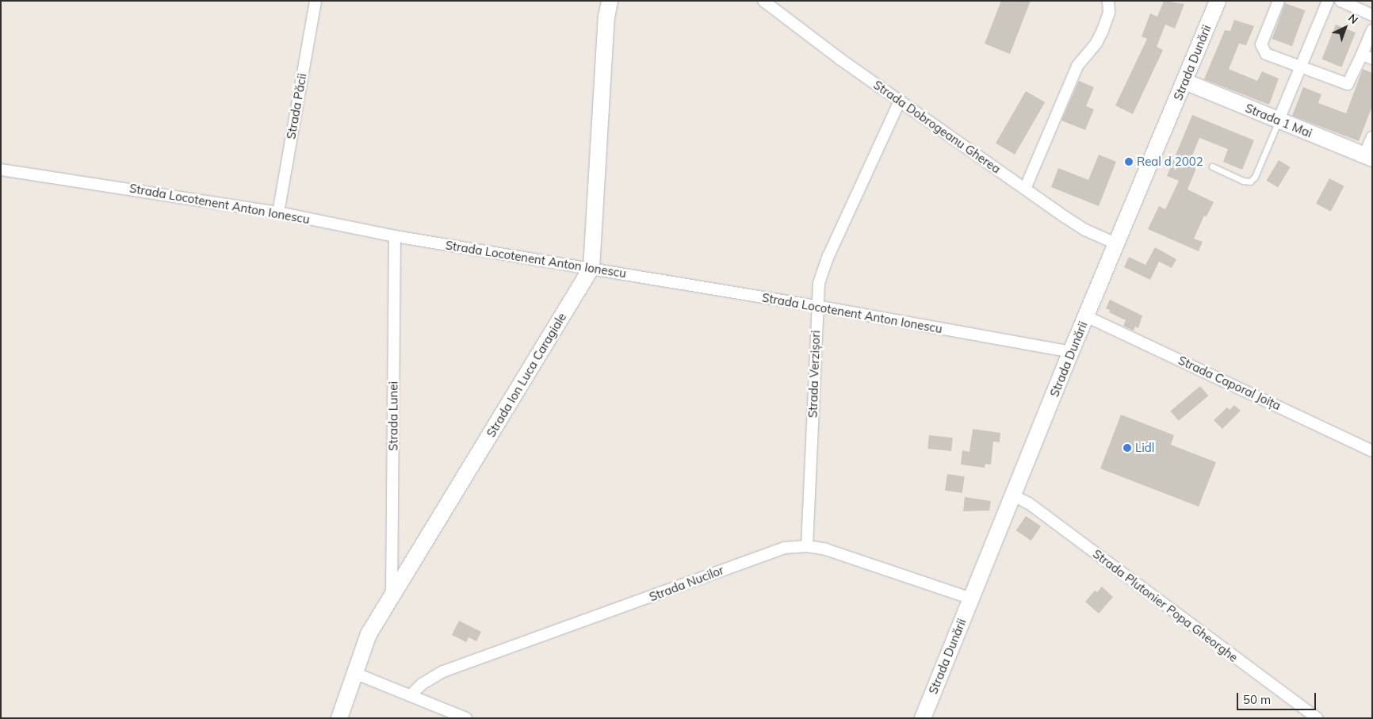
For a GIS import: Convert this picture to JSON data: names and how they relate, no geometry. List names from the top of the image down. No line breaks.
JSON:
{"streets":{"street":["Strada Dunării","Strada Păcii","Strada 1 Mai","Strada Dobrogeanu Gherea","Strada Locotenent Anton Ionescu","Strada Verzișori","Strada Ion Luca Caragiale","Strada Caporal Joița","Strada Lunei","Strada Nucilor","Strada Plutonier Popa Gheorghe"]},"crossings":[["Strada Dunării","Strada 1 Mai"],["Strada Dunării","Strada Dobrogeanu Gherea"],["Strada Dunării","Strada Locotenent Anton Ionescu"],["Strada Dunării","Strada Caporal Joița"],["Strada Dunării","Strada Nucilor"],["Strada Dunării","Strada Plutonier Popa Gheorghe"],["Strada Păcii","Strada Locotenent Anton Ionescu"],["Strada Dobrogeanu Gherea","Strada Verzișori"],["Strada Locotenent Anton Ionescu","Strada Verzișori"],["Strada Locotenent Anton Ionescu","Strada Ion Luca Caragiale"],["Strada Locotenent Anton Ionescu","Strada Lunei"],["Strada Verzișori","Strada Nucilor"],["Strada Ion Luca Caragiale","Strada Lunei"]],"places":["Real d 2002","Lidl"],"scale_bar":"50 m","north":"top right"}
